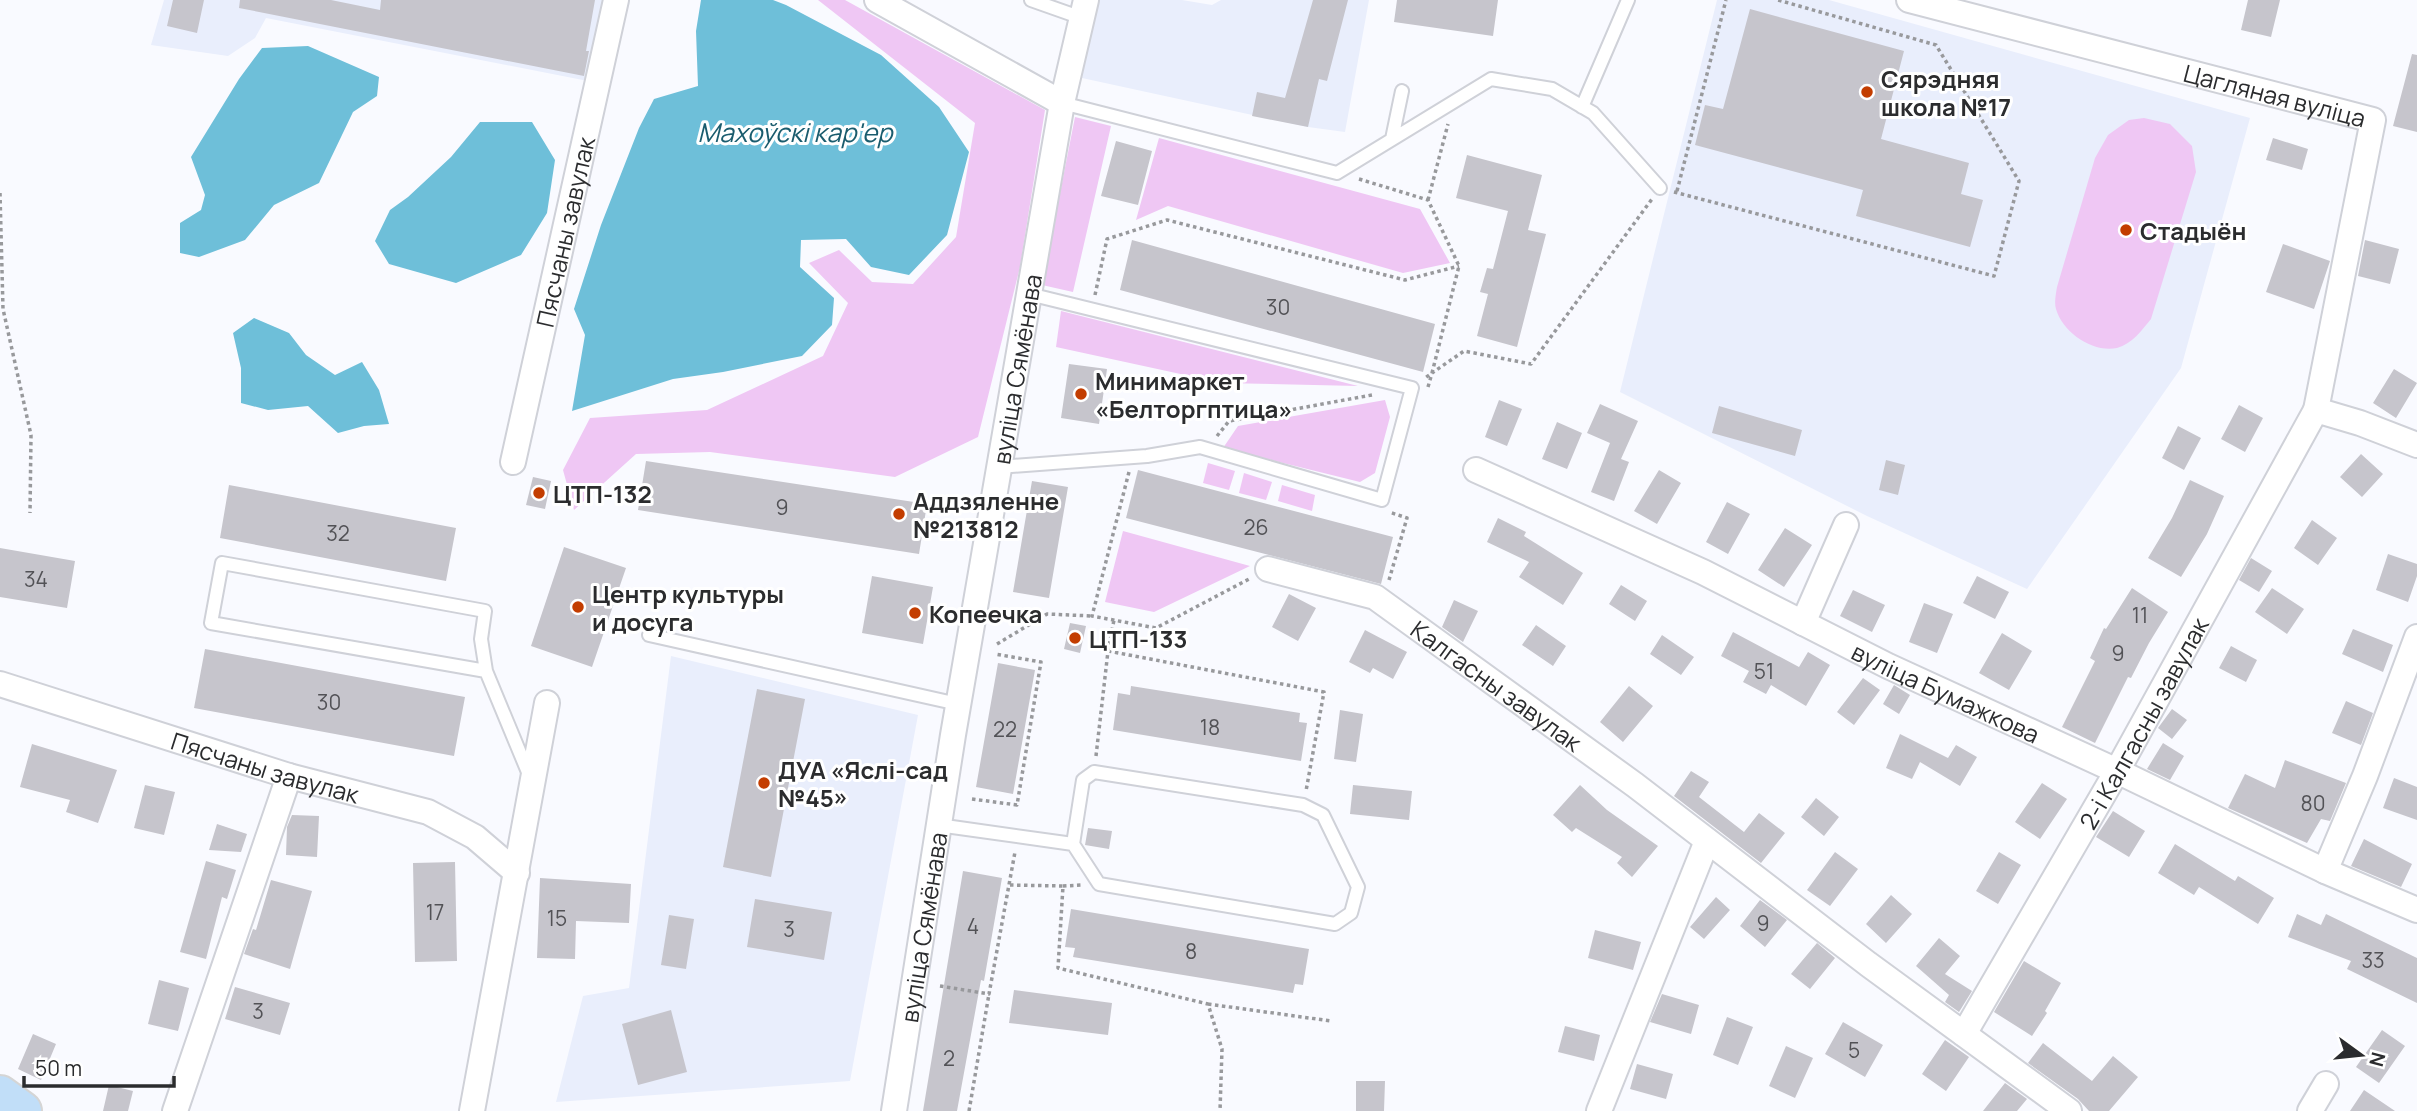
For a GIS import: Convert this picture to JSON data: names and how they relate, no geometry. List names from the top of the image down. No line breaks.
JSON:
{"streets":{"street":["Цагляная вуліца","Пясчаны завулак","вуліца Сямёнава","Калгасны завулак","вуліца Бумажкова","2-і Калгасны завулак"]},"crossings":[["Цагляная вуліца","2-і Калгасны завулак"],["Калгасны завулак","2-і Калгасны завулак"],["вуліца Бумажкова","2-і Калгасны завулак"]],"water":["Махоўскі кар'ер"],"places":["Сярэдняя школа №17","Стадыён","Минимаркет «Белторгптица»","ЦТП-132","Аддзяленне №213812","Центр культуры и досуга","Копеечка","ЦТП-133","ДУА «Яслі-сад №45»"],"house_numbers":["30","9","26","32","34","11","9","51","30","18","22","80","17","15","9","4","3","8","33","3","5","2"],"scale_bar":"50 m","north":"right"}
